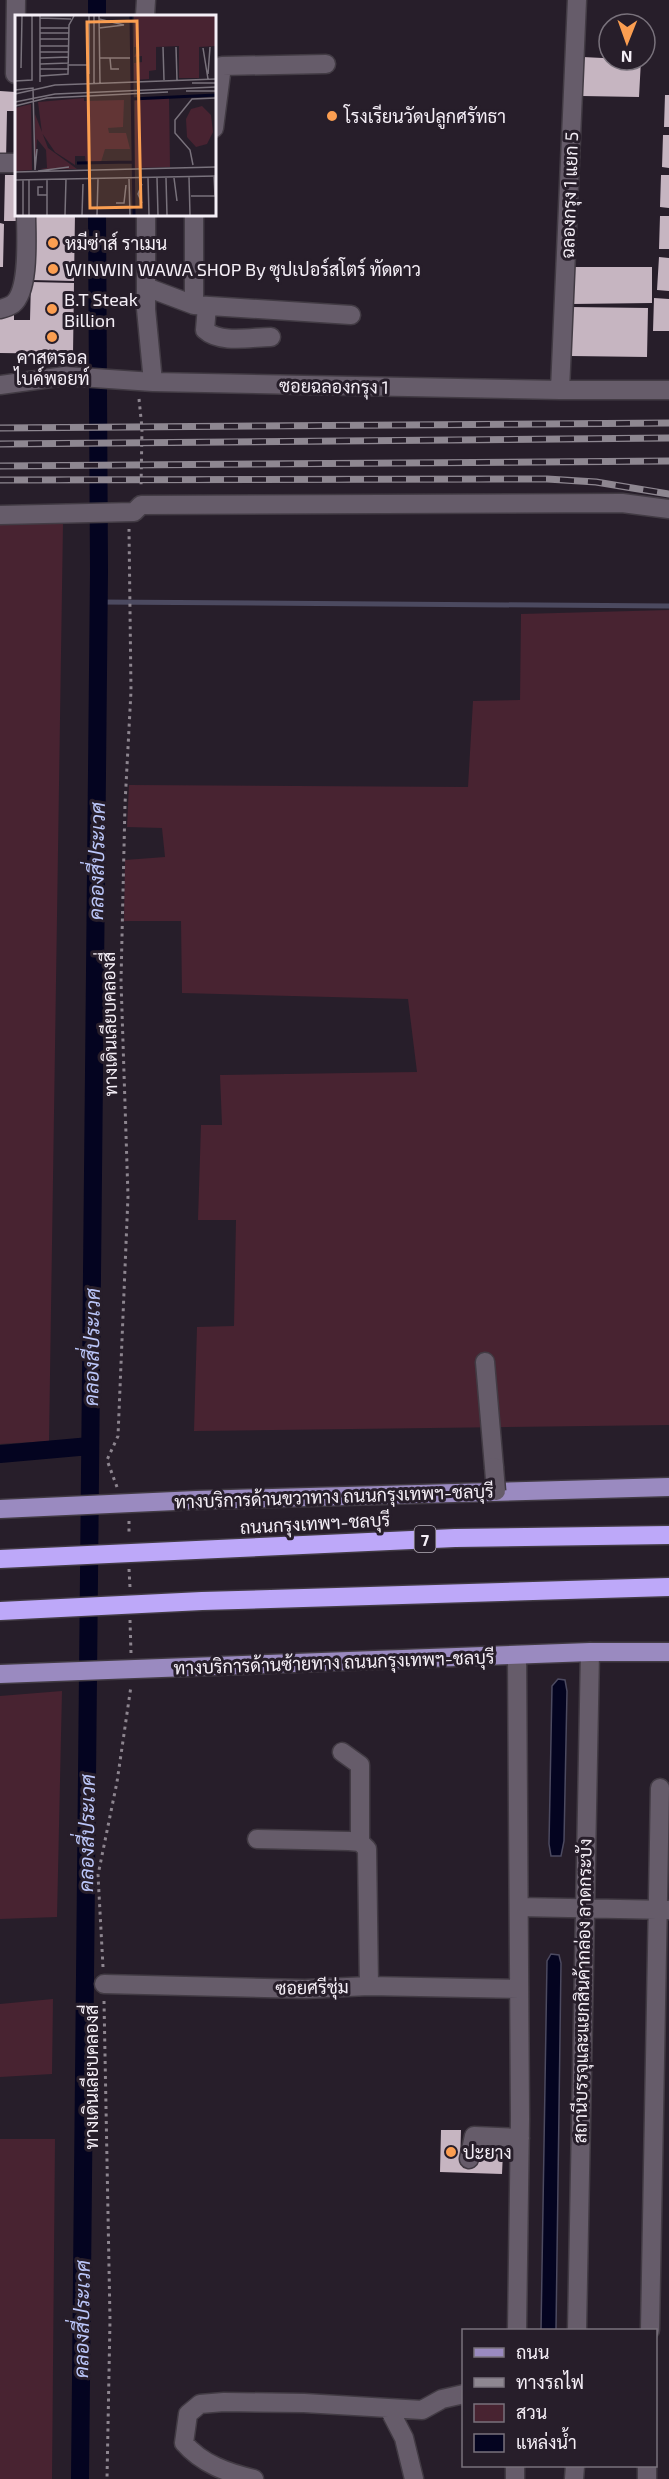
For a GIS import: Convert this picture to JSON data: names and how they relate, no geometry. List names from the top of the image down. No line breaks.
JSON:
{"streets":{"highway":["ถนนกรุงเทพฯ-ชลบุรี","7"],"main road":["ทางบริการด้านขวาทาง ถนนกรุงเทพฯ-ชลบุรี","ทางบริการด้านซ้ายทาง ถนนกรุงเทพฯ-ชลบุรี"],"street":["ฉลองกรุง 1 แยก 5","ซอยฉลองกรุง 1","ซอยศรีชุ่ม","สถานีบรรจุและแยกสินค้ากล่อง ลาดกระบัง"],"path":["ทางเดินเลียบคลองสี่"]},"crossings":[["ฉลองกรุง 1 แยก 5","ซอยฉลองกรุง 1"],["ซอยฉลองกรุง 1","ทางเดินเลียบคลองสี่"],["ทางเดินเลียบคลองสี่","ซอยศรีชุ่ม"],["ทางบริการด้านซ้ายทาง ถนนกรุงเทพฯ-ชลบุรี","สถานีบรรจุและแยกสินค้ากล่อง ลาดกระบัง"]],"water":["คลองสี่ประเวศ"],"places":["โรงเรียนวัดปลูกศรัทธา","หมีซ่าส์ ราเมน","WINWIN WAWA SHOP By ซุปเปอร์สโตร์ ทัดดาว","B.T Steak Billion","คาสตรอล ไบค์พอยท์","ปะยาง"],"legend":["ถนน","ทางรถไฟ","สวน","แหล่งน้ำ"],"north":"bottom"}
